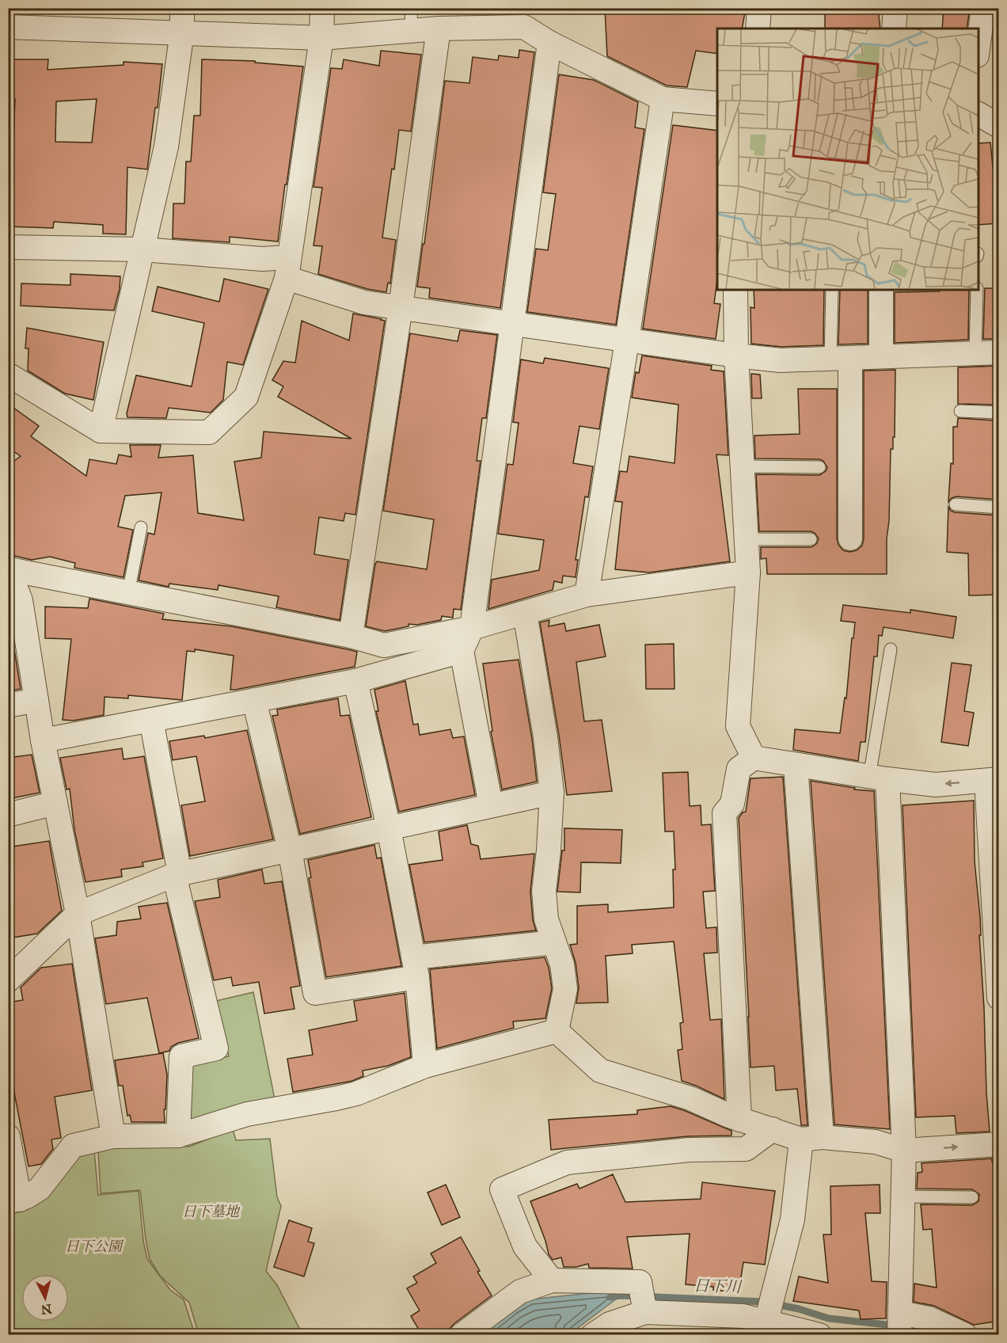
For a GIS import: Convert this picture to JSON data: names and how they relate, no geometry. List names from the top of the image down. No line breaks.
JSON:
{"water":["日下川"],"parks":["日下墓地","日下公園"],"north":"bottom"}
